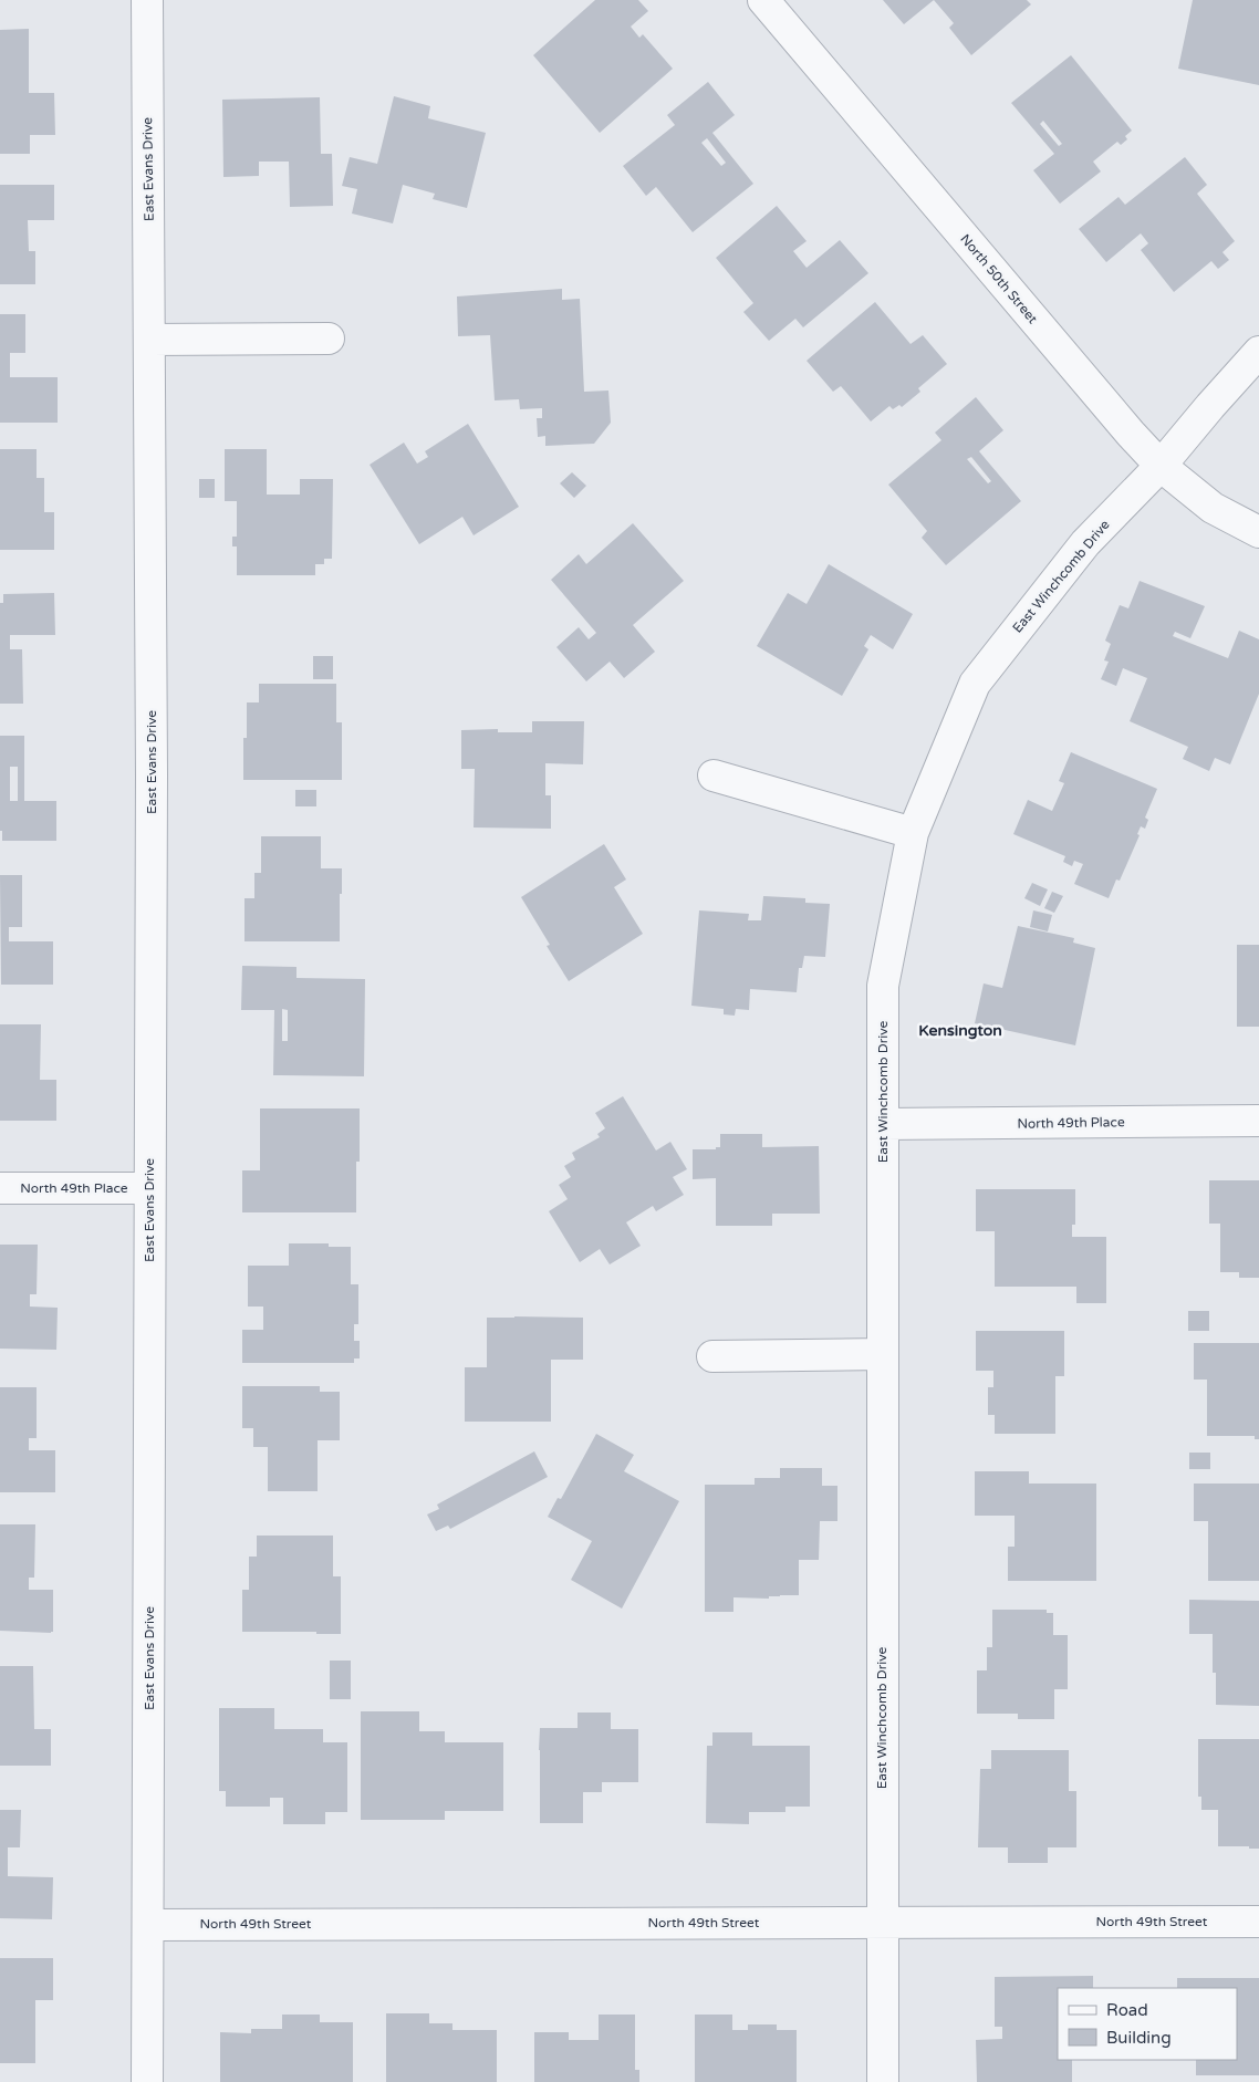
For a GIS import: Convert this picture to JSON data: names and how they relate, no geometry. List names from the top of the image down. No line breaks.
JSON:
{"streets":{"street":["East Evans Drive","North 50th Street","East Winchcomb Drive","North 49th Place","North 49th Street"]},"crossings":[["East Evans Drive","North 49th Place"],["East Evans Drive","North 49th Street"],["North 50th Street","East Winchcomb Drive"],["East Winchcomb Drive","North 49th Place"],["East Winchcomb Drive","North 49th Street"]],"districts":["Kensington"],"legend":["Road","Building"]}
